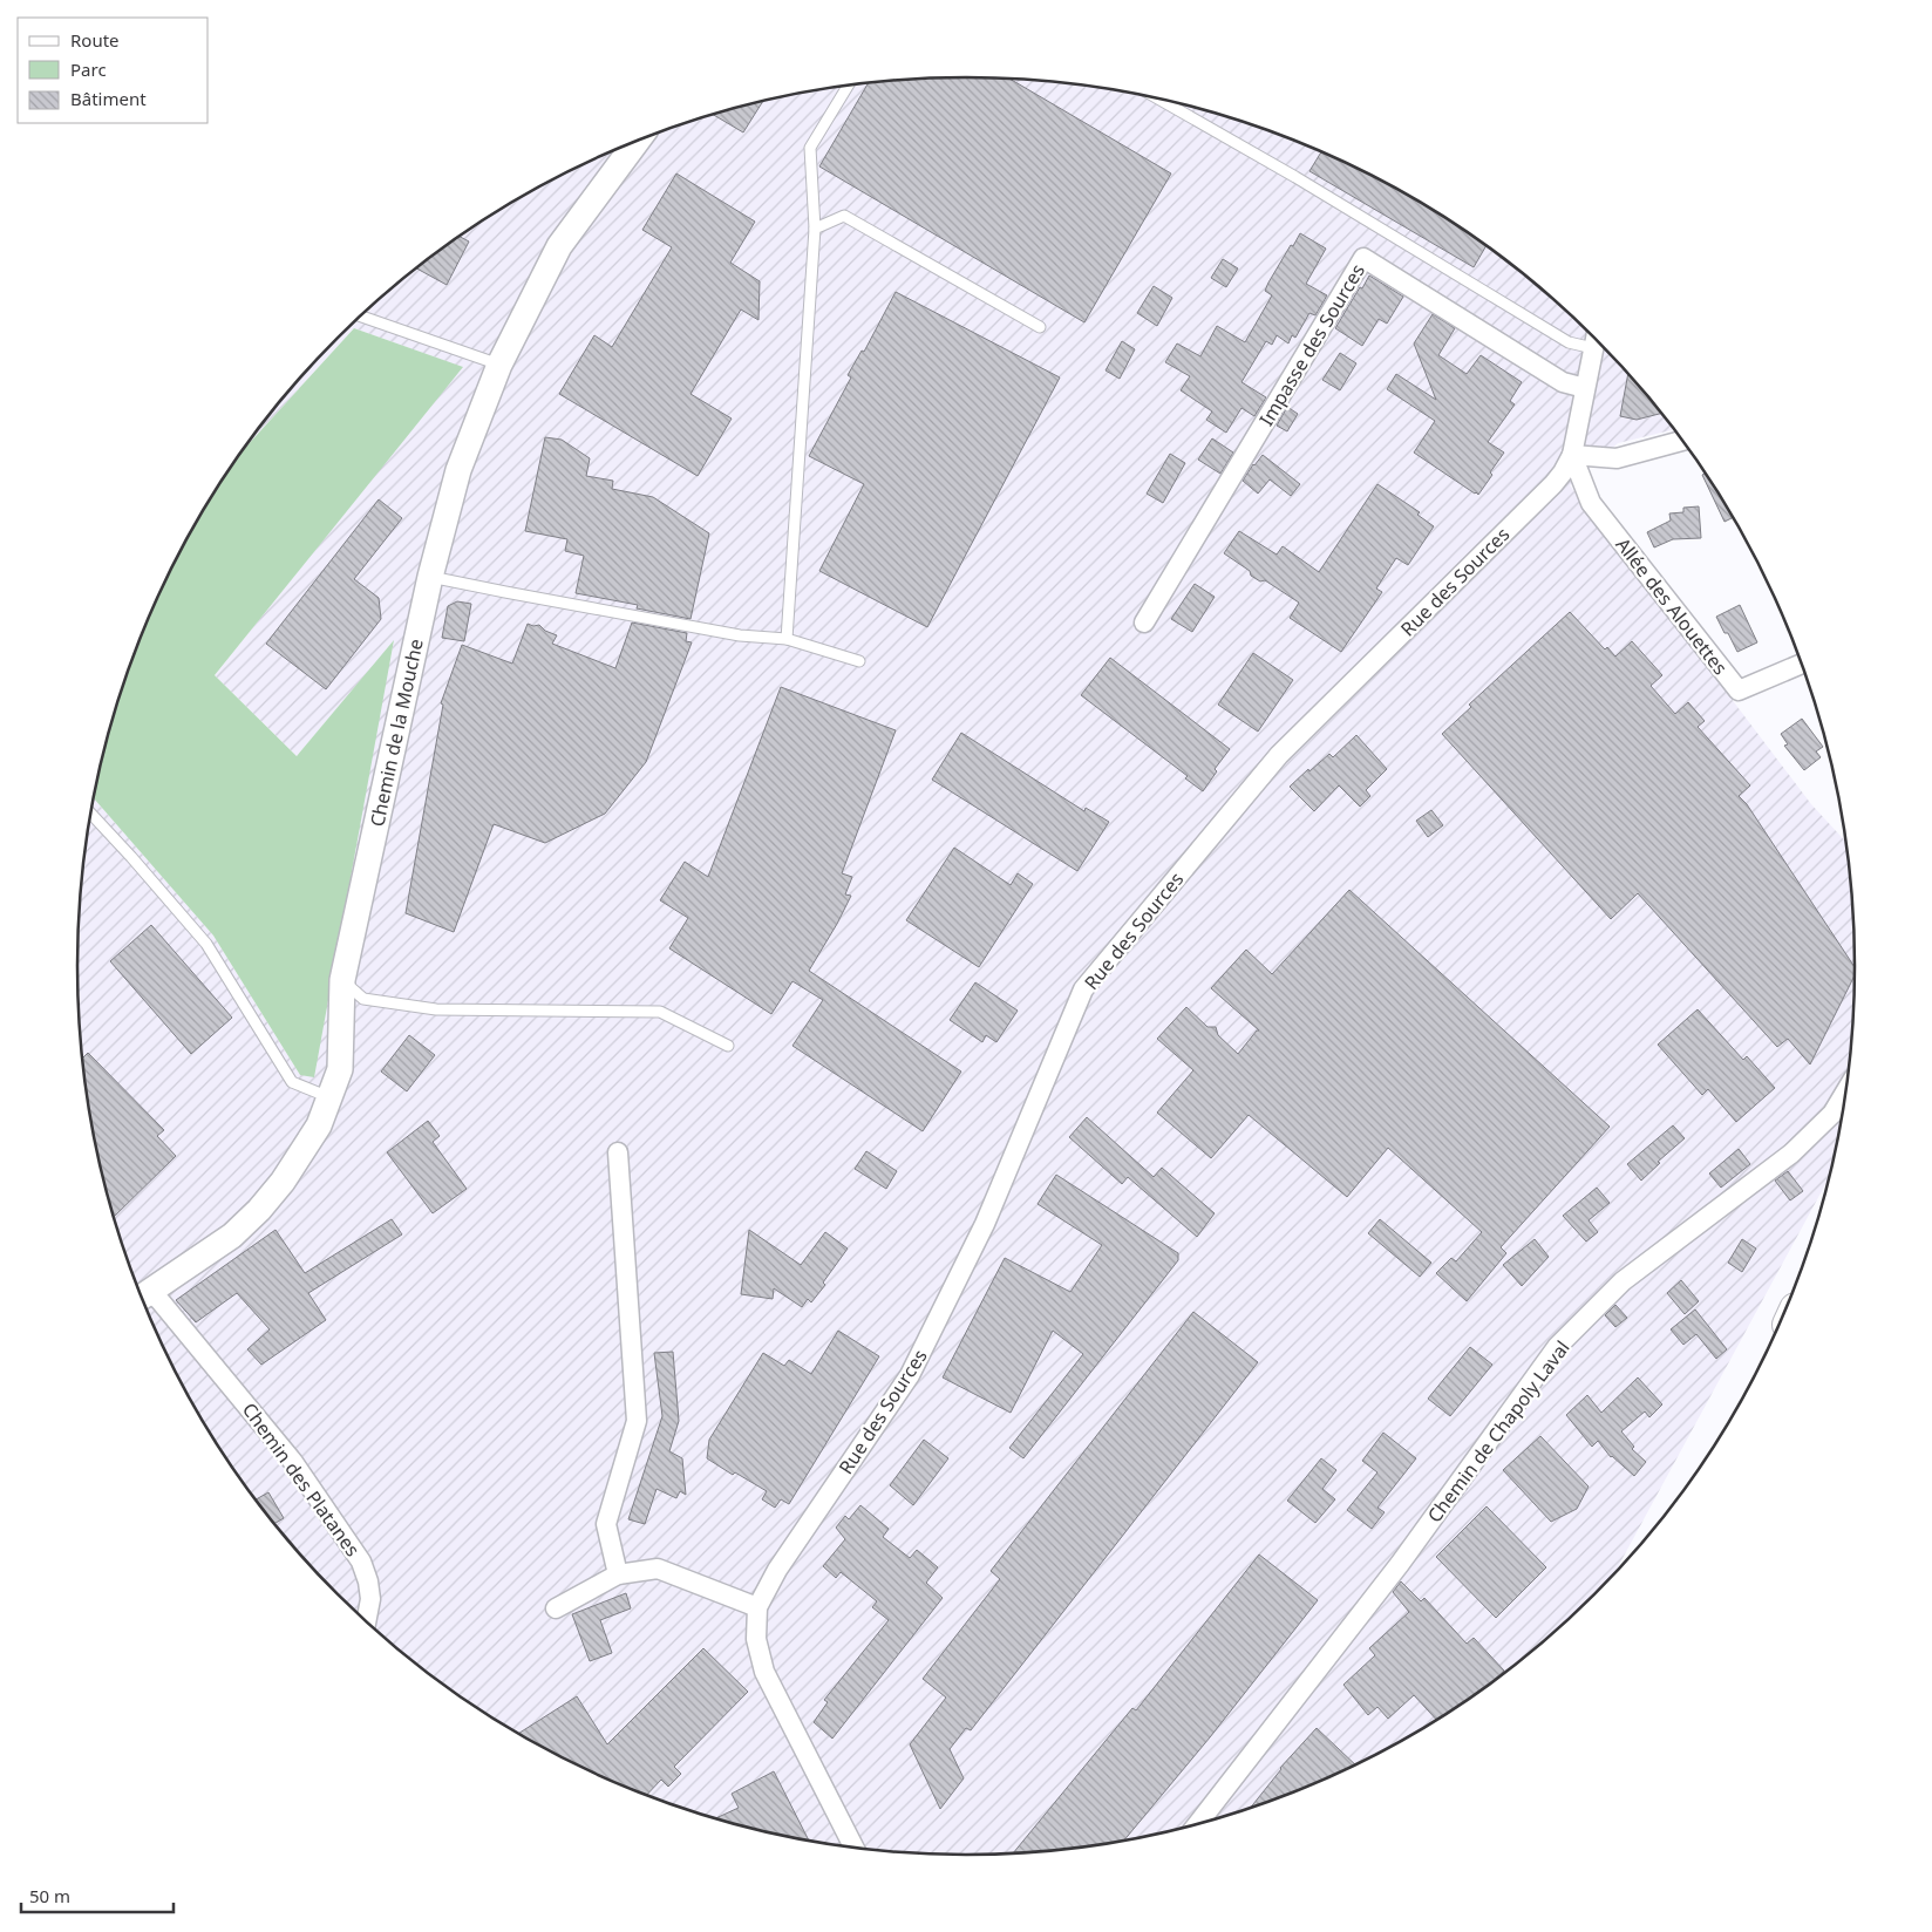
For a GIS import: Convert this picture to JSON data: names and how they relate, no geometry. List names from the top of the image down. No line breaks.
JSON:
{"streets":{"street":["Impasse des Sources","Rue des Sources","Allée des Alouettes","Chemin de la Mouche","Chemin de Chapoly Laval","Chemin des Platanes"]},"crossings":[["Impasse des Sources","Rue des Sources"],["Rue des Sources","Allée des Alouettes"],["Chemin de la Mouche","Chemin des Platanes"]],"legend":["Route","Parc","Bâtiment"],"scale_bar":"50 m"}
